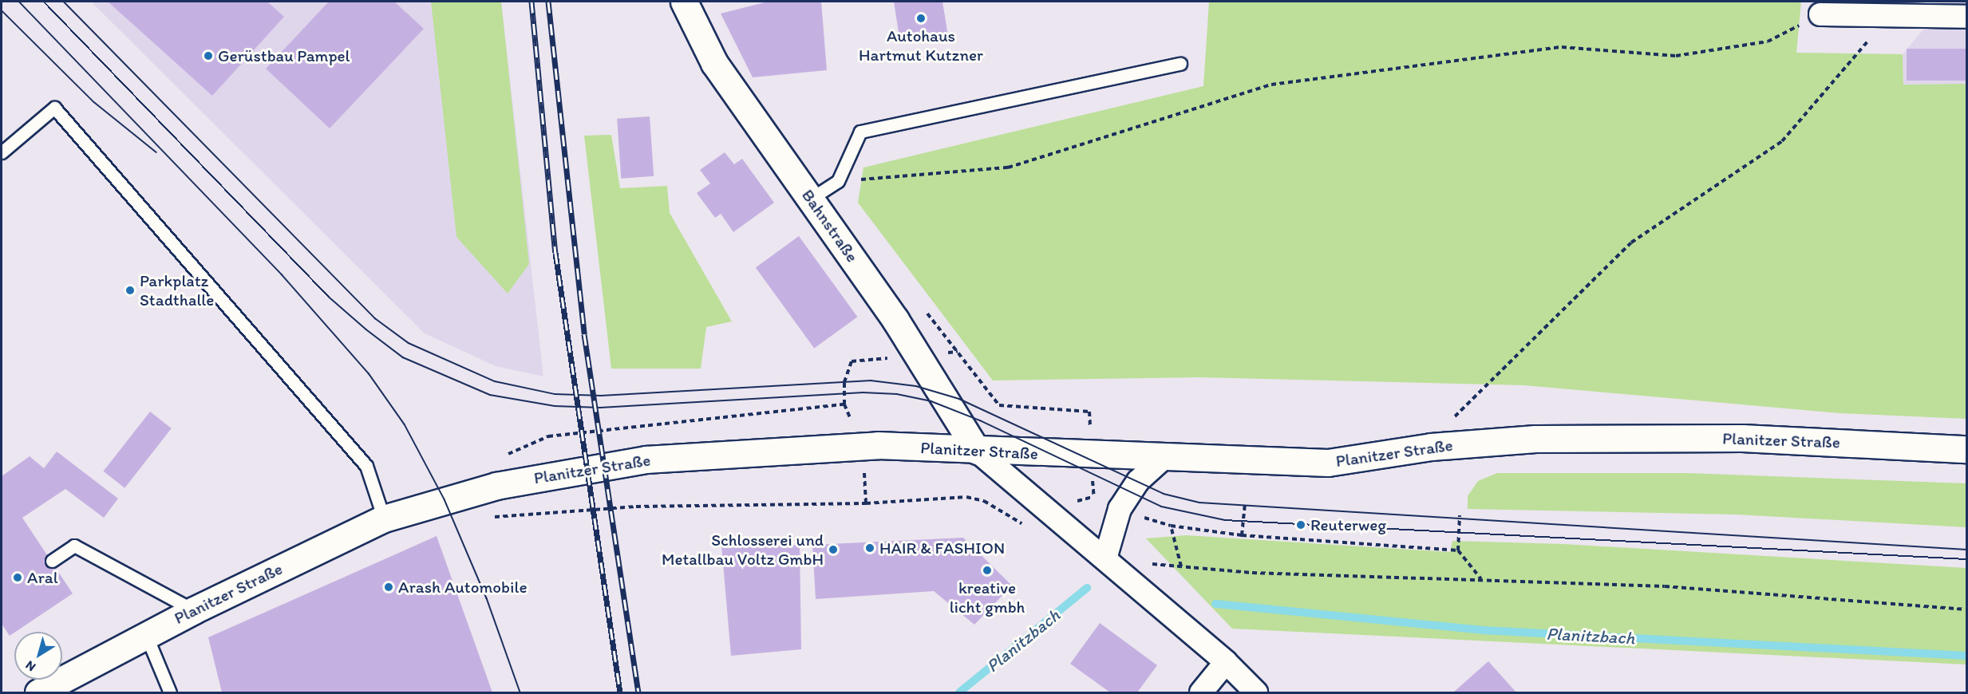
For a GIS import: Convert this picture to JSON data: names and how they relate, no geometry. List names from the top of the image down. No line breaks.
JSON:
{"streets":{"main road":["Bahnstraße","Planitzer Straße"]},"crossings":[["Bahnstraße","Planitzer Straße"]],"water":["Planitzbach"],"places":["Autohaus Hartmut Kutzner","Gerüstbau Pampel","Parkplatz Stadthalle","Reuterweg","HAIR & FASHION","Schlosserei und Metallbau Voltz GmbH","kreative licht gmbh","Aral","Arash Automobile"],"north":"bottom left"}
